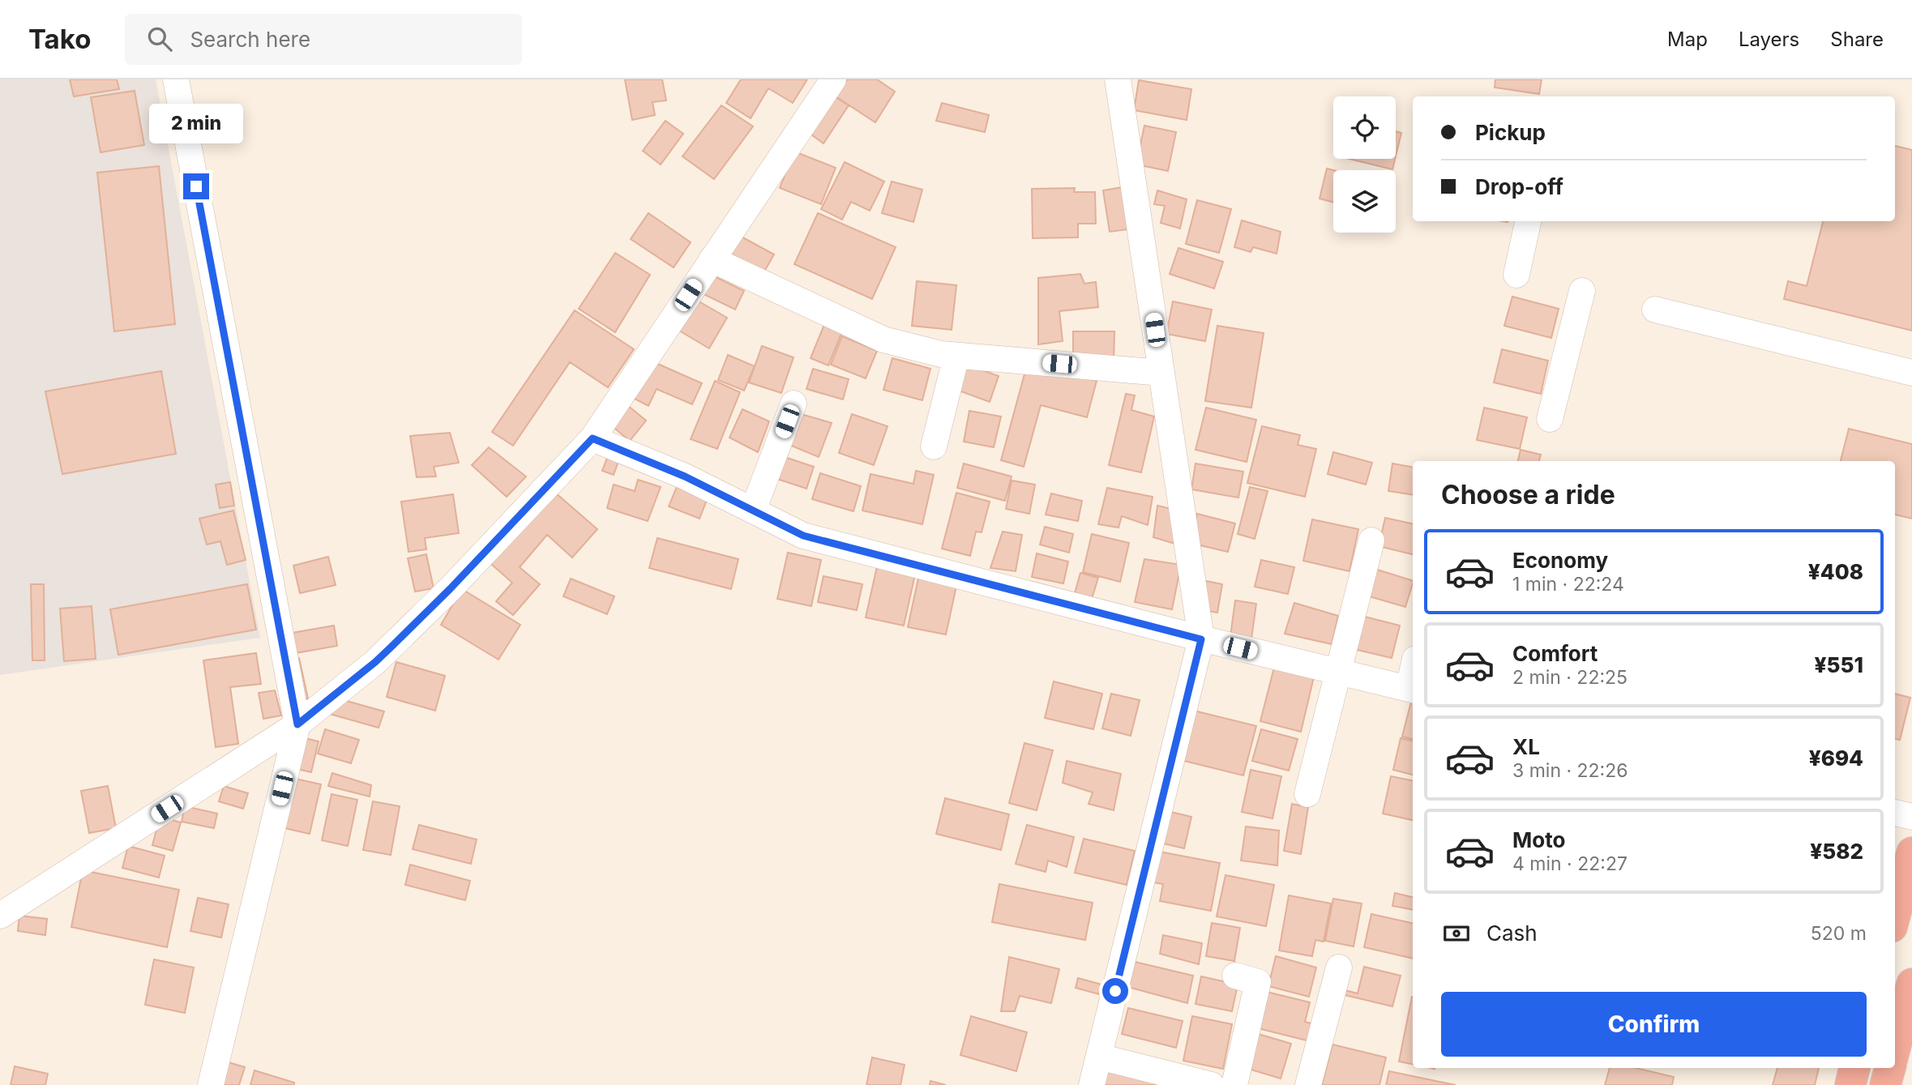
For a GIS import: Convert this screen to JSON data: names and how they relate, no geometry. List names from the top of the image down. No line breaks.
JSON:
{"page":{"header":"Tako","search":"Search here","nav":["Map","Layers","Share"],"banner":["Pickup","Drop-off"],"bubble":"2 min","heading":"Choose a ride","list":[{"name":"Economy","note":"1 min · 22:24","value":"¥408"},{"name":"Comfort","note":"2 min · 22:25","value":"¥551"},{"name":"XL","note":"3 min · 22:26","value":"¥694"},{"name":"Moto","note":"4 min · 22:27","value":"¥582"}],"pay":["Cash","520 m"],"buttons":"Confirm"}}
